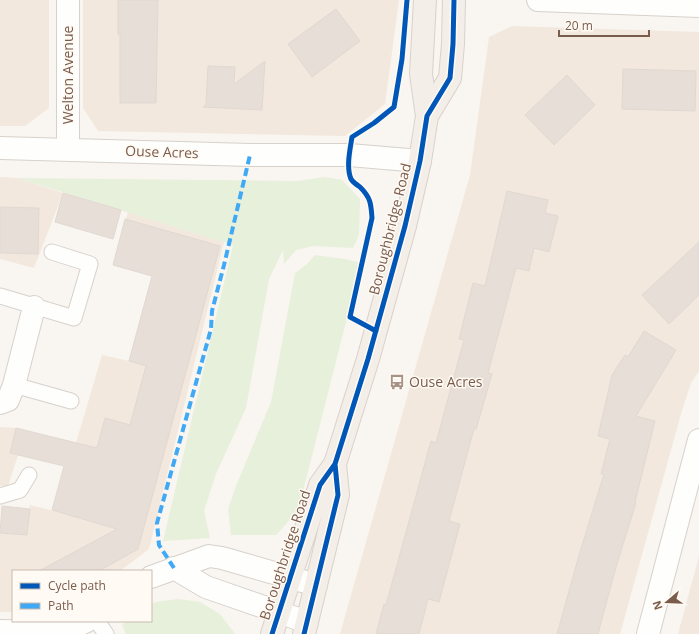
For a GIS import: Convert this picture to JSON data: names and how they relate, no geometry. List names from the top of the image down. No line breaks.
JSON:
{"streets":{"main road":["Boroughbridge Road"],"street":["Welton Avenue","Ouse Acres"]},"crossings":[["Welton Avenue","Ouse Acres"],["Ouse Acres","Boroughbridge Road"]],"places":{"bus stop":["Ouse Acres"]},"legend":["Cycle path","Path"],"scale_bar":"20 m","north":"left"}
